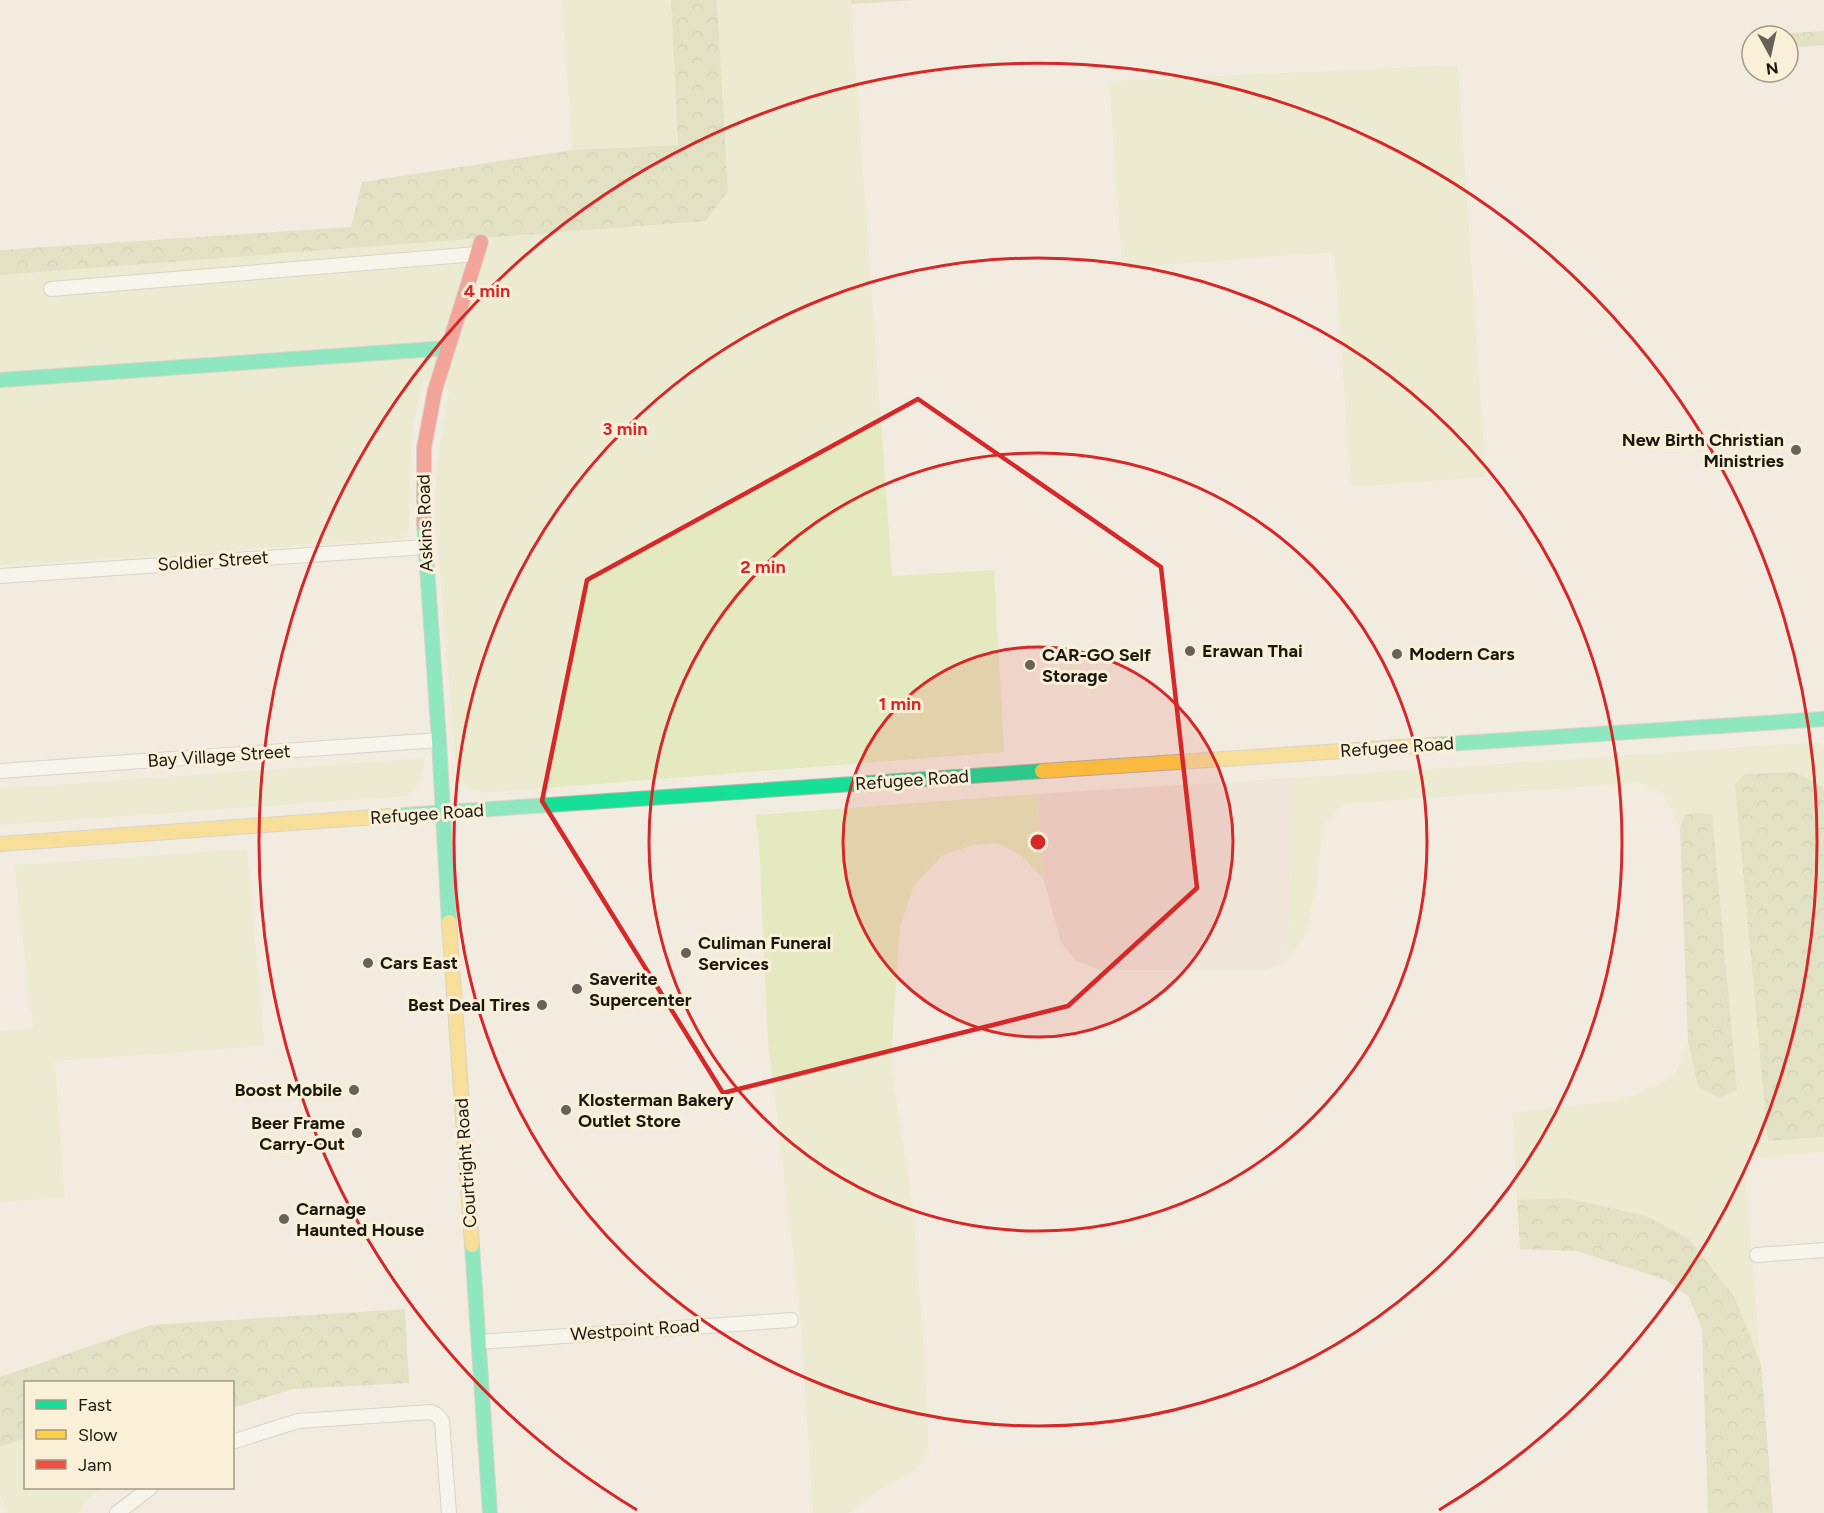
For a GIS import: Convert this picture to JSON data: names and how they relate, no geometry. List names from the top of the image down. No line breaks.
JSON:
{"streets":{"main road":["Askins Road","Refugee Road","Courtright Road"],"street":["Soldier Street","Bay Village Street","Westpoint Road"]},"crossings":[["Askins Road","Soldier Street"],["Askins Road","Refugee Road"],["Askins Road","Bay Village Street"],["Askins Road","Courtright Road"],["Refugee Road","Courtright Road"],["Courtright Road","Westpoint Road"]],"places":["New Birth Christian Ministries","Erawan Thai","Modern Cars","CAR-GO Self Storage","Culiman Funeral Services","Cars East","Saverite Supercenter","Best Deal Tires","Boost Mobile","Klosterman Bakery Outlet Store","Beer Frame Carry-Out","Carnage Haunted House"],"legend":["Fast","Slow","Jam"],"north":"bottom","rings":["4 min","3 min","2 min","1 min"]}
